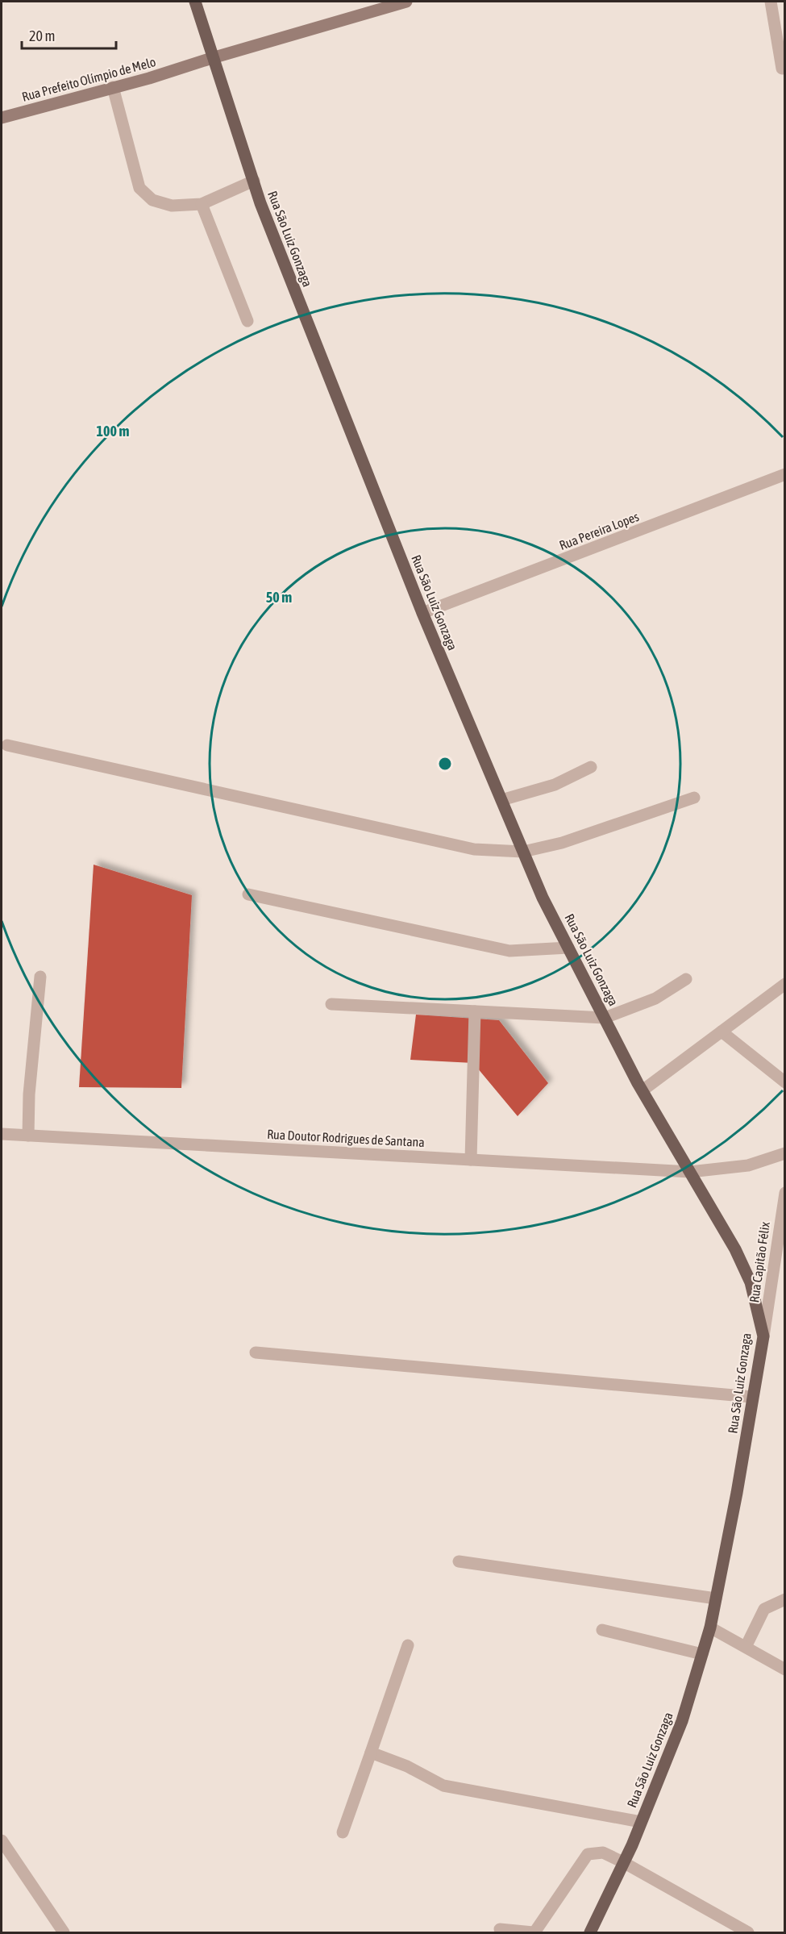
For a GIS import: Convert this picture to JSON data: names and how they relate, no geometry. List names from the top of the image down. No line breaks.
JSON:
{"streets":{"main road":["Rua Prefeito Olímpio de Melo","Rua São Luiz Gonzaga"],"street":["Rua Pereira Lopes","Rua Doutor Rodrigues de Santana","Rua Capitão Félix"]},"crossings":[["Rua Prefeito Olímpio de Melo","Rua São Luiz Gonzaga"],["Rua São Luiz Gonzaga","Rua Pereira Lopes"],["Rua São Luiz Gonzaga","Rua Doutor Rodrigues de Santana"],["Rua São Luiz Gonzaga","Rua Capitão Félix"]],"scale_bar":"20 m","rings":["100 m","50 m"]}
